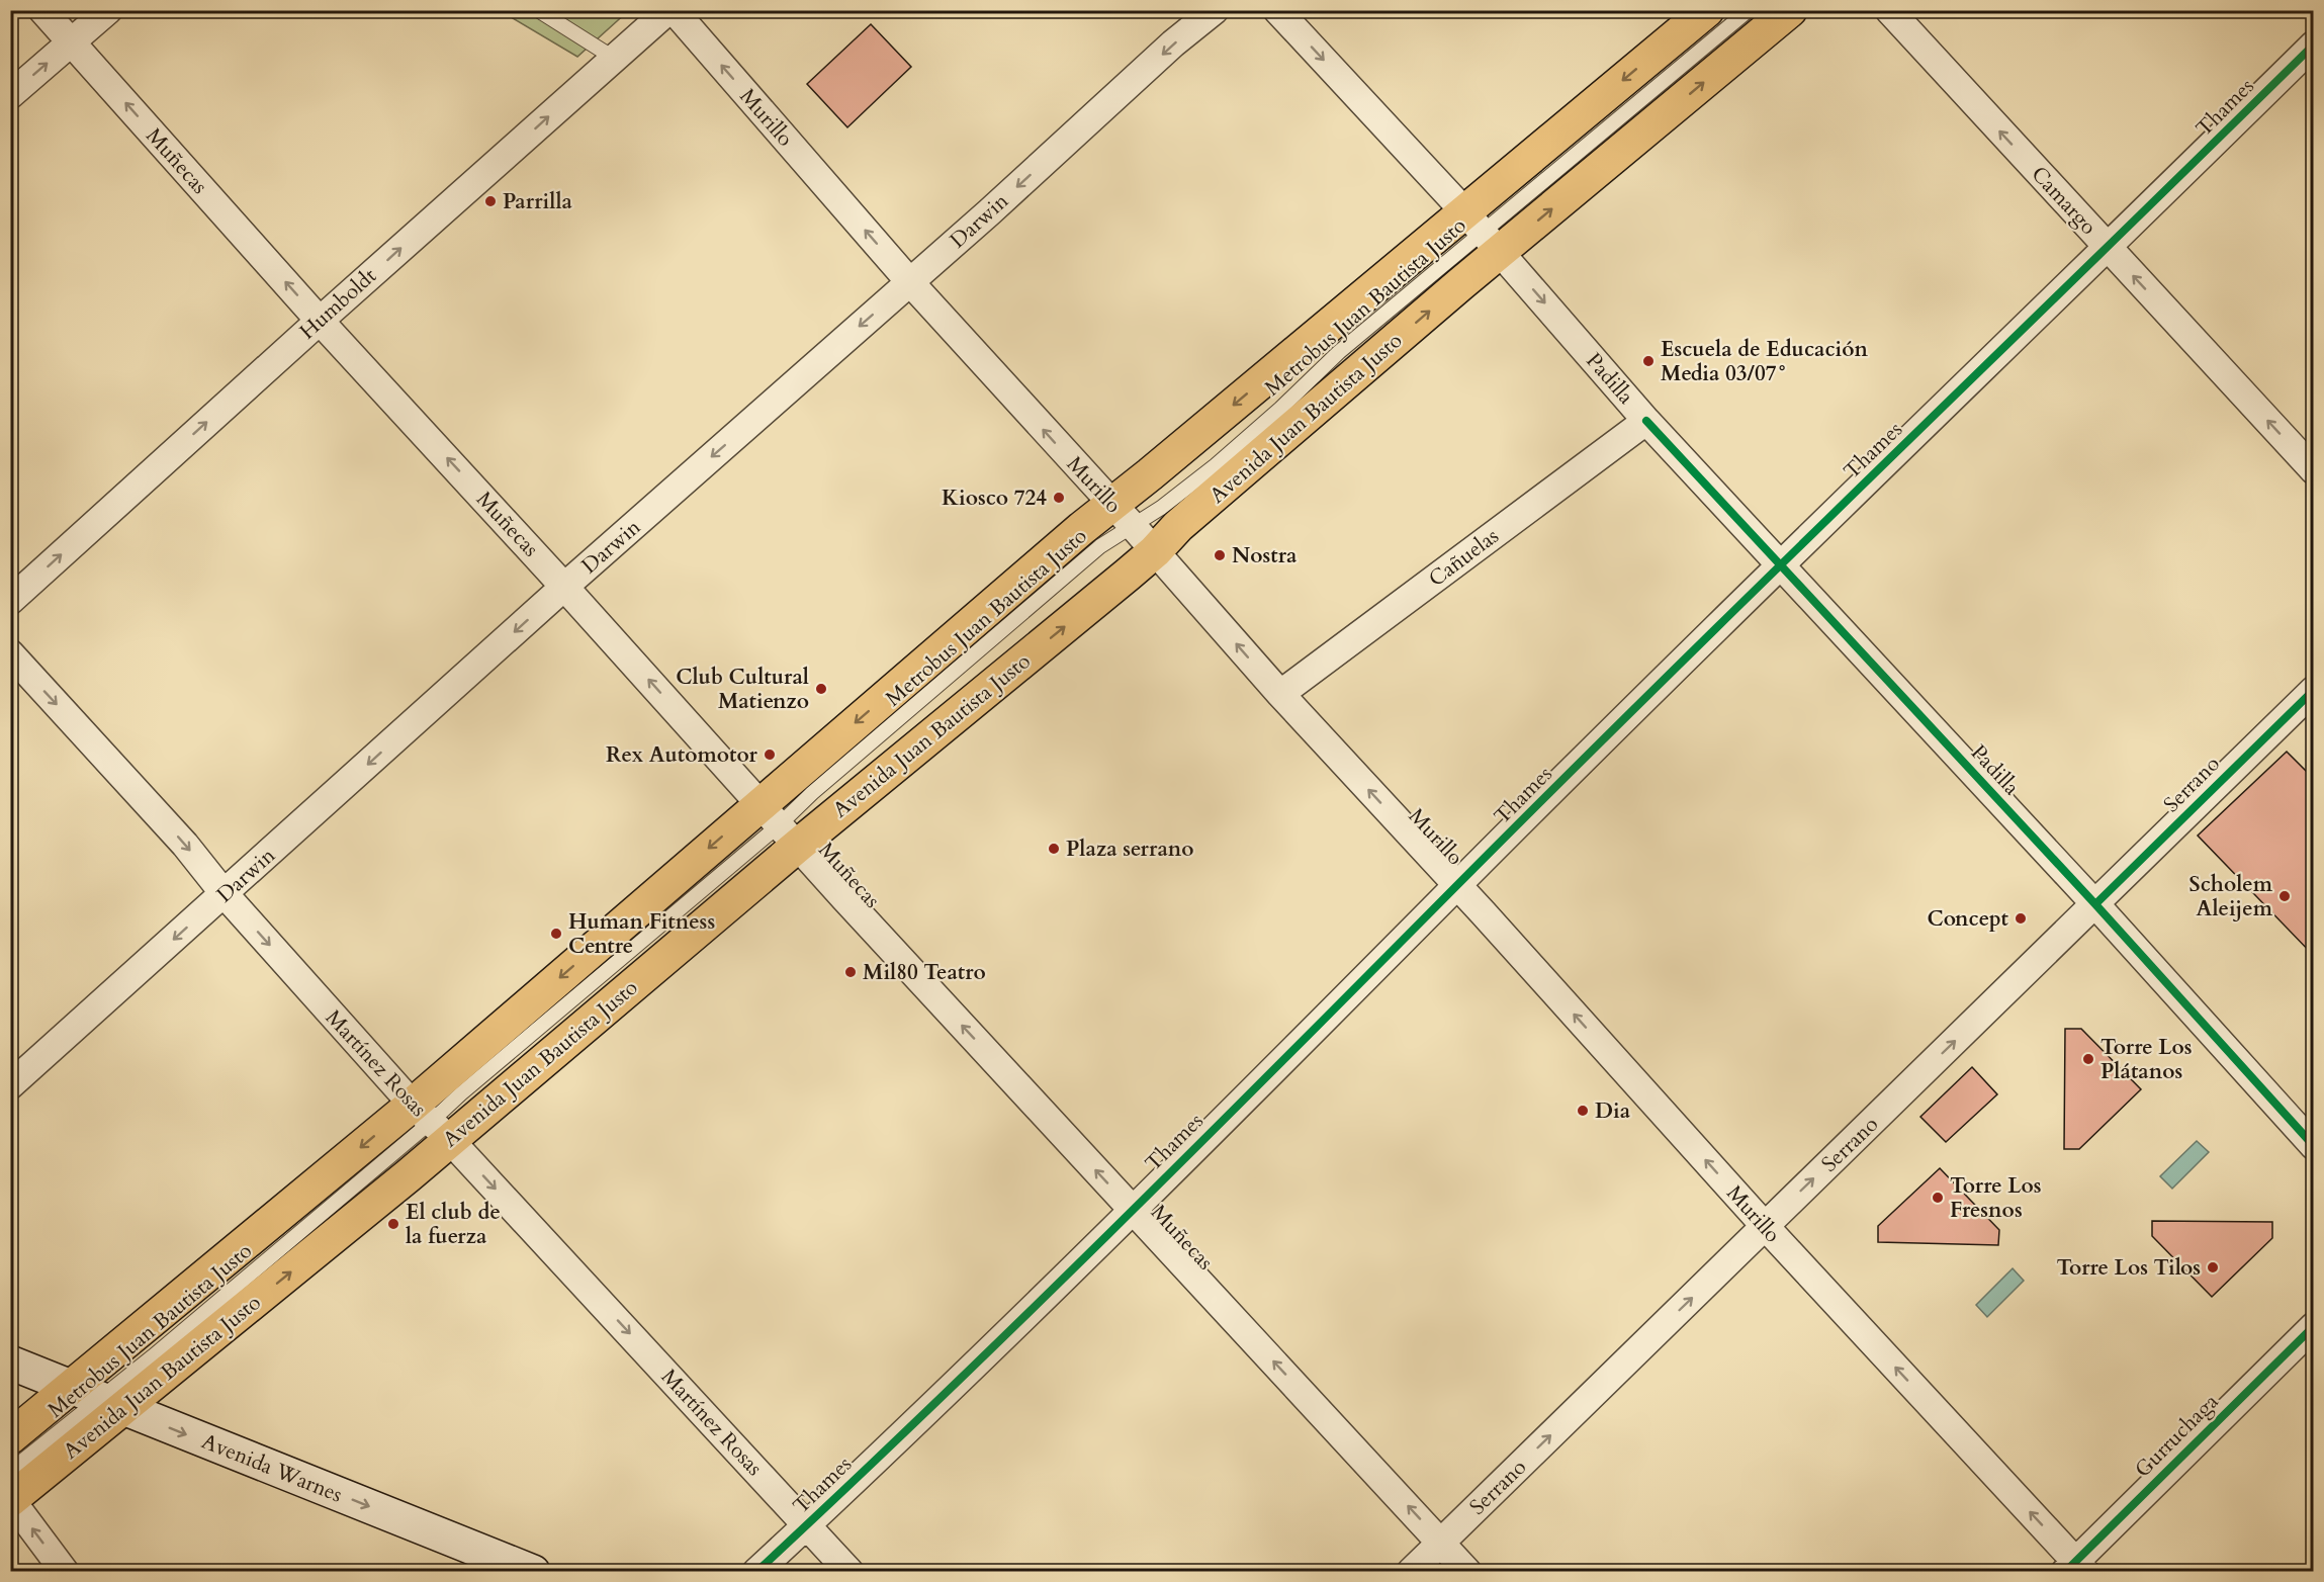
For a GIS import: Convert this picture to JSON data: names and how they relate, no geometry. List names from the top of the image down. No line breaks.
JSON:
{"streets":{"main road":["Avenida Juan Bautista Justo","Avenida Warnes"],"street":["Thames","Murillo","Muñecas","Camargo","Darwin","Humboldt","Padilla","Cañuelas","Serrano","Martínez Rosas","Gurruchaga"],"lane":["Metrobus Juan Bautista Justo"]},"crossings":[["Thames","Murillo"],["Thames","Muñecas"],["Thames","Camargo"],["Thames","Padilla"],["Thames","Martínez Rosas"],["Murillo","Darwin"],["Murillo","Avenida Juan Bautista Justo"],["Murillo","Cañuelas"],["Murillo","Serrano"],["Murillo","Gurruchaga"],["Muñecas","Darwin"],["Muñecas","Humboldt"],["Muñecas","Avenida Juan Bautista Justo"],["Muñecas","Serrano"],["Darwin","Martínez Rosas"],["Metrobus Juan Bautista Justo","Padilla"],["Metrobus Juan Bautista Justo","Avenida Juan Bautista Justo"],["Metrobus Juan Bautista Justo","Martínez Rosas"],["Metrobus Juan Bautista Justo","Avenida Warnes"],["Padilla","Avenida Juan Bautista Justo"],["Padilla","Cañuelas"],["Padilla","Serrano"],["Avenida Juan Bautista Justo","Martínez Rosas"],["Avenida Juan Bautista Justo","Avenida Warnes"]],"one_way":["Murillo","Muñecas","Camargo","Darwin","Humboldt","Padilla","Serrano","Martínez Rosas","Avenida Warnes"],"places":["Parrilla","Escuela de Educación Media 03/07°","Kiosco 724","Nostra","Club Cultural Matienzo","Rex Automotor","Plaza serrano","Scholem Aleijem","Concept","Human Fitness Centre","Mil80 Teatro","Torre Los Plátanos","Dia","Torre Los Fresnos","El club de la fuerza","Torre Los Tilos"]}
